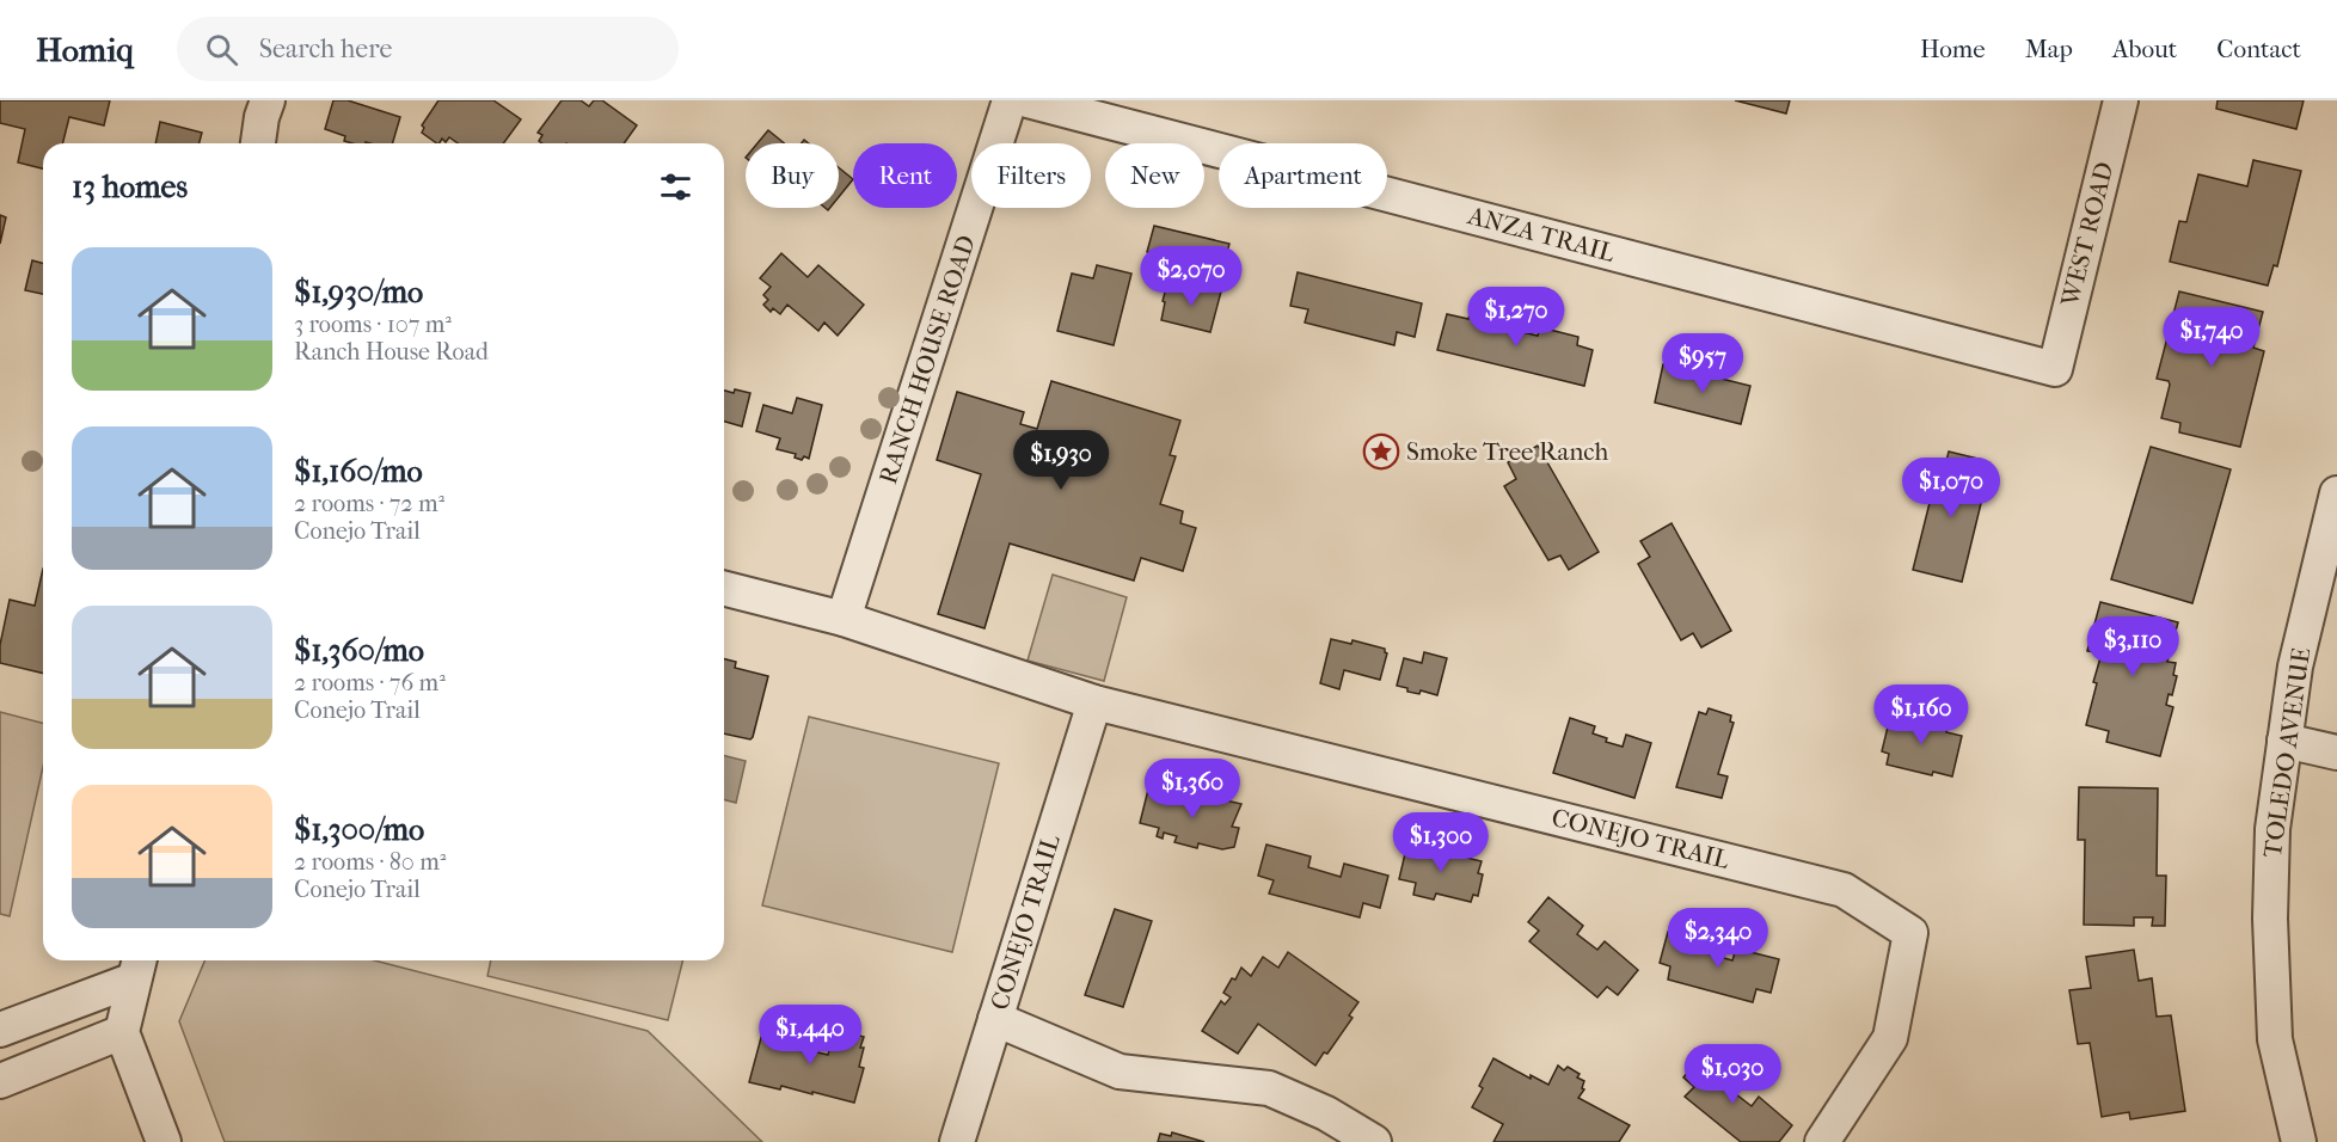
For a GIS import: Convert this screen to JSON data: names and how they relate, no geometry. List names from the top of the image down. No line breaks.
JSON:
{"streets":{"street":["ANZA TRAIL","WEST ROAD","RANCH HOUSE ROAD","TOLEDO AVENUE","CONEJO TRAIL"]},"crossings":[["ANZA TRAIL","WEST ROAD"],["RANCH HOUSE ROAD","CONEJO TRAIL"]],"places":{"place":["Smoke Tree Ranch"]},"page":{"header":"Homiq","search":"Search here","nav":["Home","Map","About","Contact"],"chip":["Buy","Rent","Filters","New","Apartment"],"heading":"13 homes","list":[{"name":"$1,930/mo","note":"3 rooms · 107 m² · Ranch House Road"},{"name":"$1,160/mo","note":"2 rooms · 72 m² · Conejo Trail"},{"name":"$1,360/mo","note":"2 rooms · 76 m² · Conejo Trail"},{"name":"$1,300/mo","note":"2 rooms · 80 m² · Conejo Trail"}],"price":["$2,070","$1,270","$1,740","$957","$1,930","$1,070","$3,110","$1,160","$1,360","$1,300","$2,340","$1,440","$1,030"]}}
